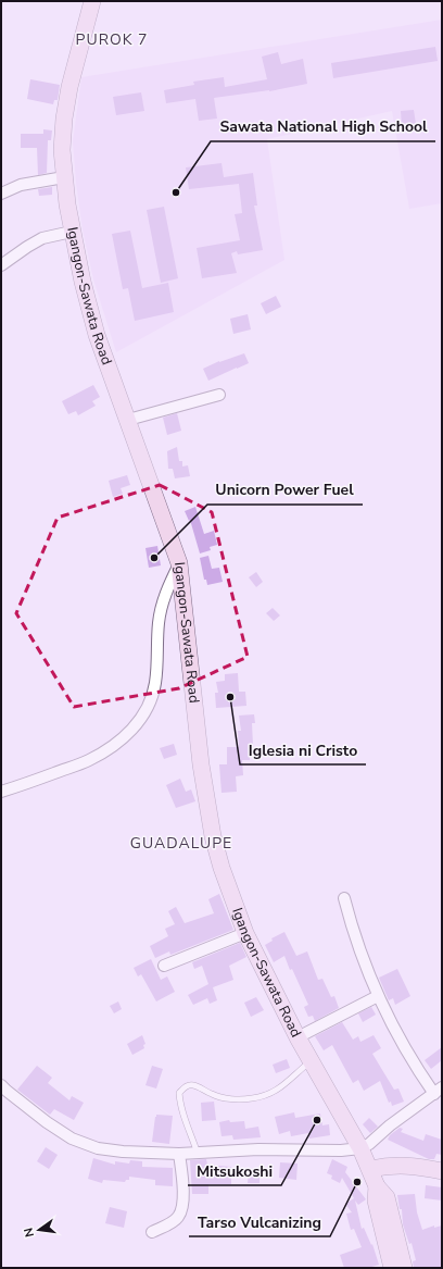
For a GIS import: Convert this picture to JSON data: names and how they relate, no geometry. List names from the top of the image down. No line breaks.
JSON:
{"streets":{"main road":["Igangon-Sawata Road"]},"districts":["PUROK 7","GUADALUPE"],"places":["Sawata National High School","Unicorn Power Fuel","Iglesia ni Cristo","Mitsukoshi","Tarso Vulcanizing"],"north":"left"}
